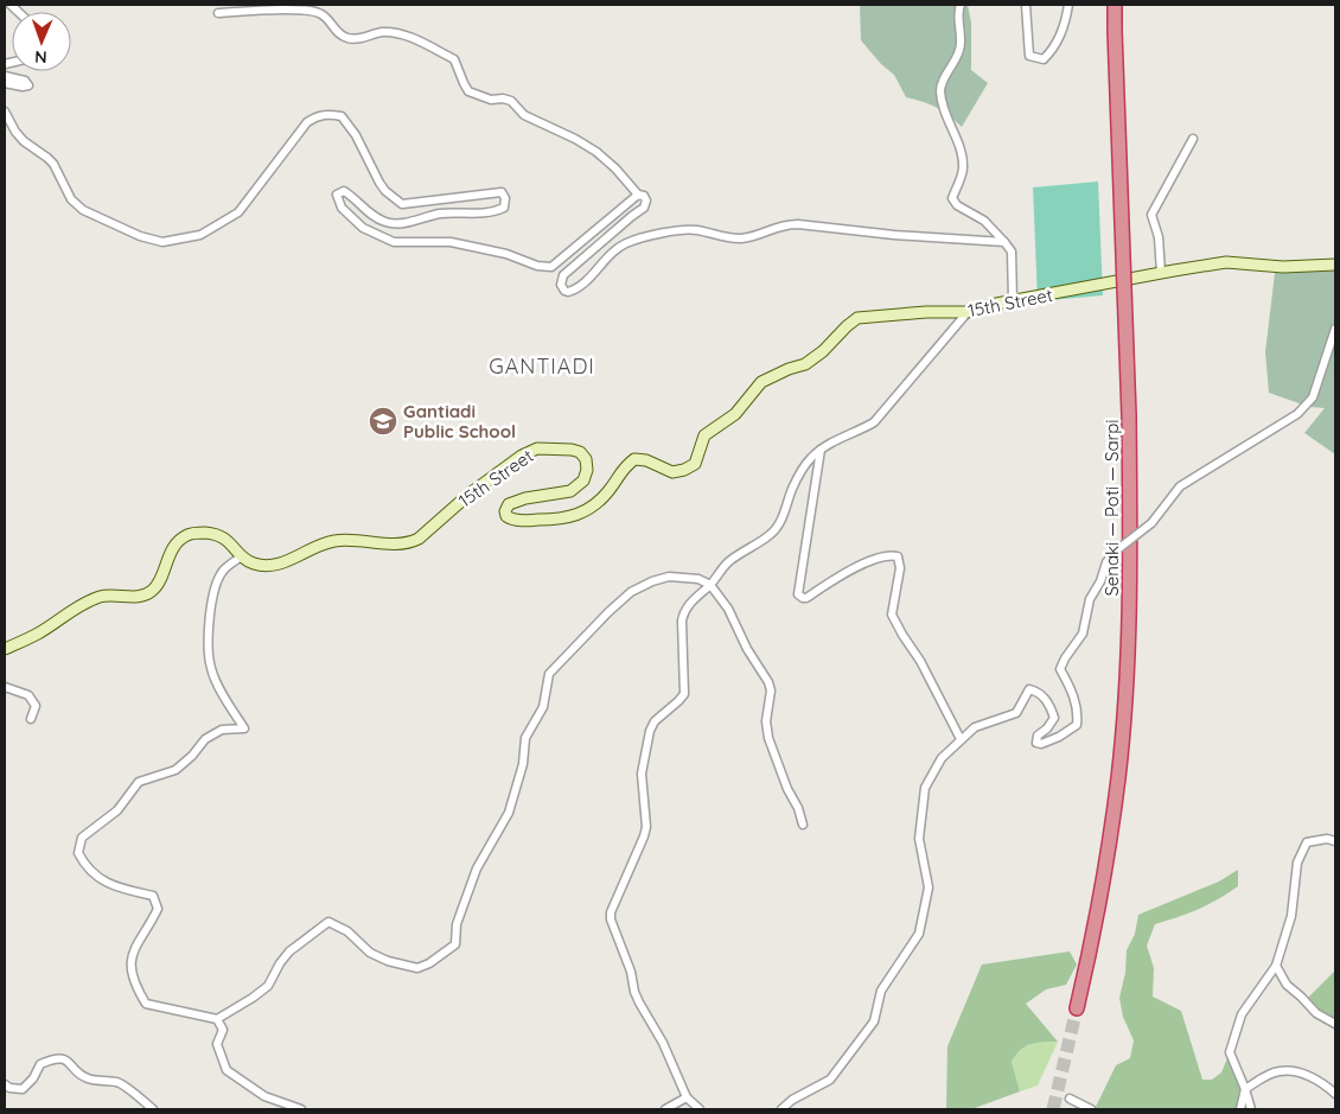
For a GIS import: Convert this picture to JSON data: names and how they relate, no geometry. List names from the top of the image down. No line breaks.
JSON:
{"streets":{"highway":["Senaki — Poti — Sarpi"],"street":["15th Street"]},"districts":["GANTIADI"],"places":{"school or university":["Gantiadi Public School"]},"north":"bottom"}
